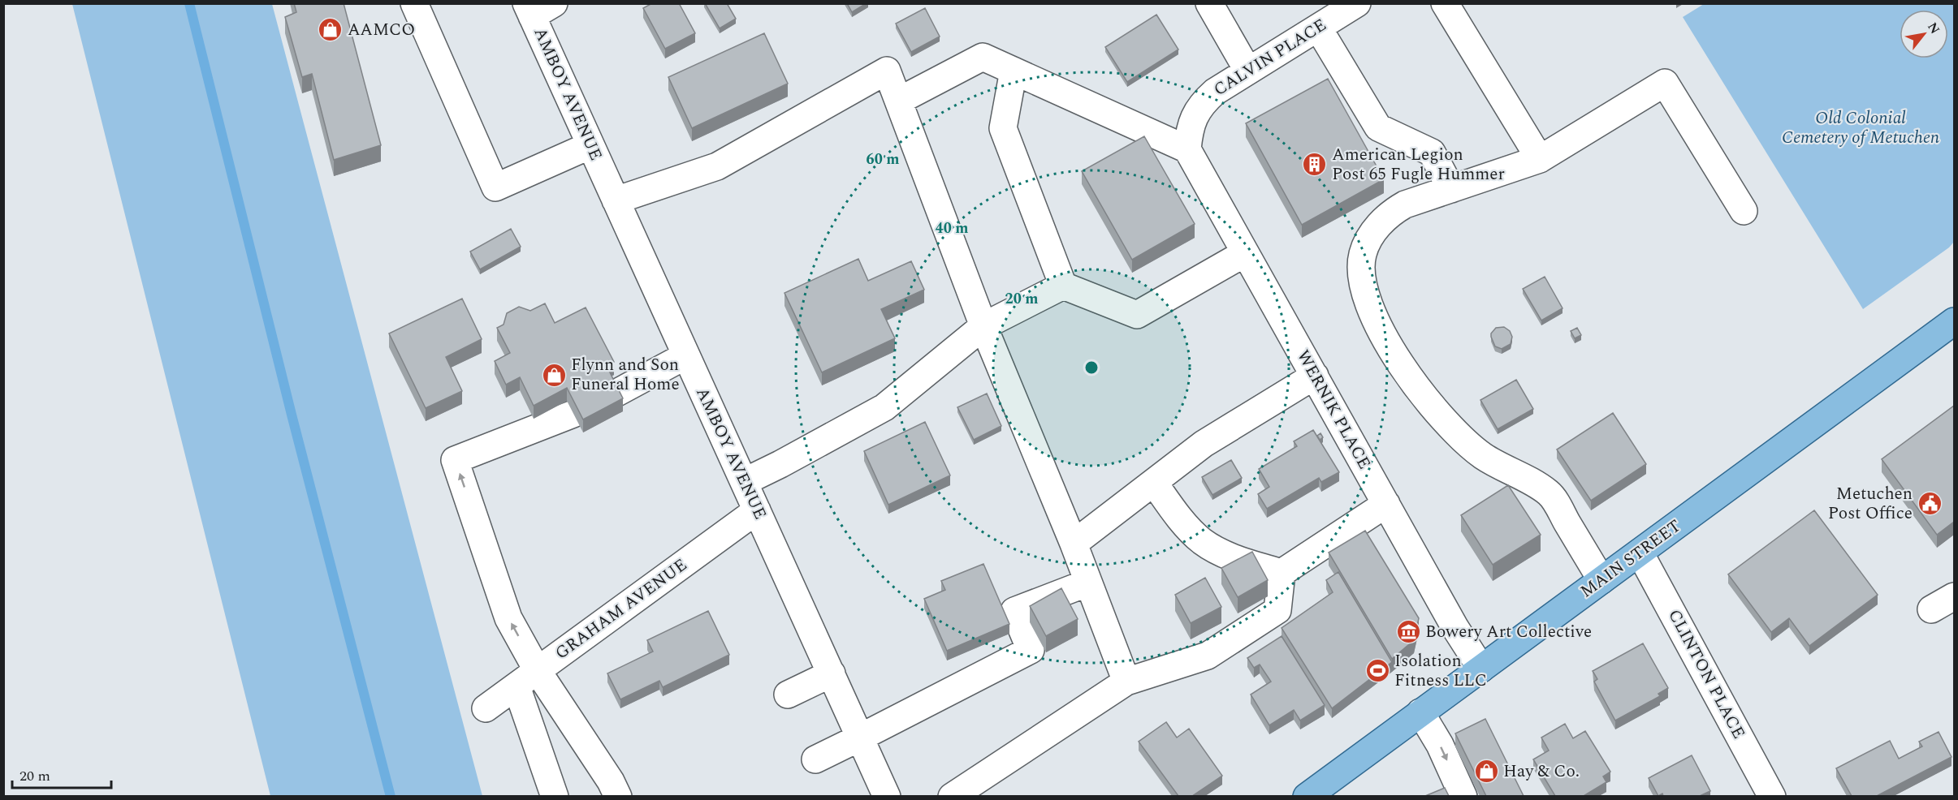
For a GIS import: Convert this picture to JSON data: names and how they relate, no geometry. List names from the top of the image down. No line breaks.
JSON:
{"streets":{"main road":["MAIN STREET"],"street":["CALVIN PLACE","AMBOY AVENUE","WERNIK PLACE","GRAHAM AVENUE","CLINTON PLACE"]},"crossings":[["CALVIN PLACE","WERNIK PLACE"],["AMBOY AVENUE","GRAHAM AVENUE"],["WERNIK PLACE","MAIN STREET"],["MAIN STREET","CLINTON PLACE"]],"parks":["Old Colonial Cemetery of Metuchen"],"places":{"shop":["AAMCO","Flynn and Son Funeral Home","Hay & Co."],"building":["American Legion Post 65 Fugle Hummer"],"public building":["Metuchen Post Office"],"museum":["Bowery Art Collective"],"sports":["Isolation Fitness LLC"]},"scale_bar":"20 m","north":"top right","rings":["60 m","40 m","20 m"]}
